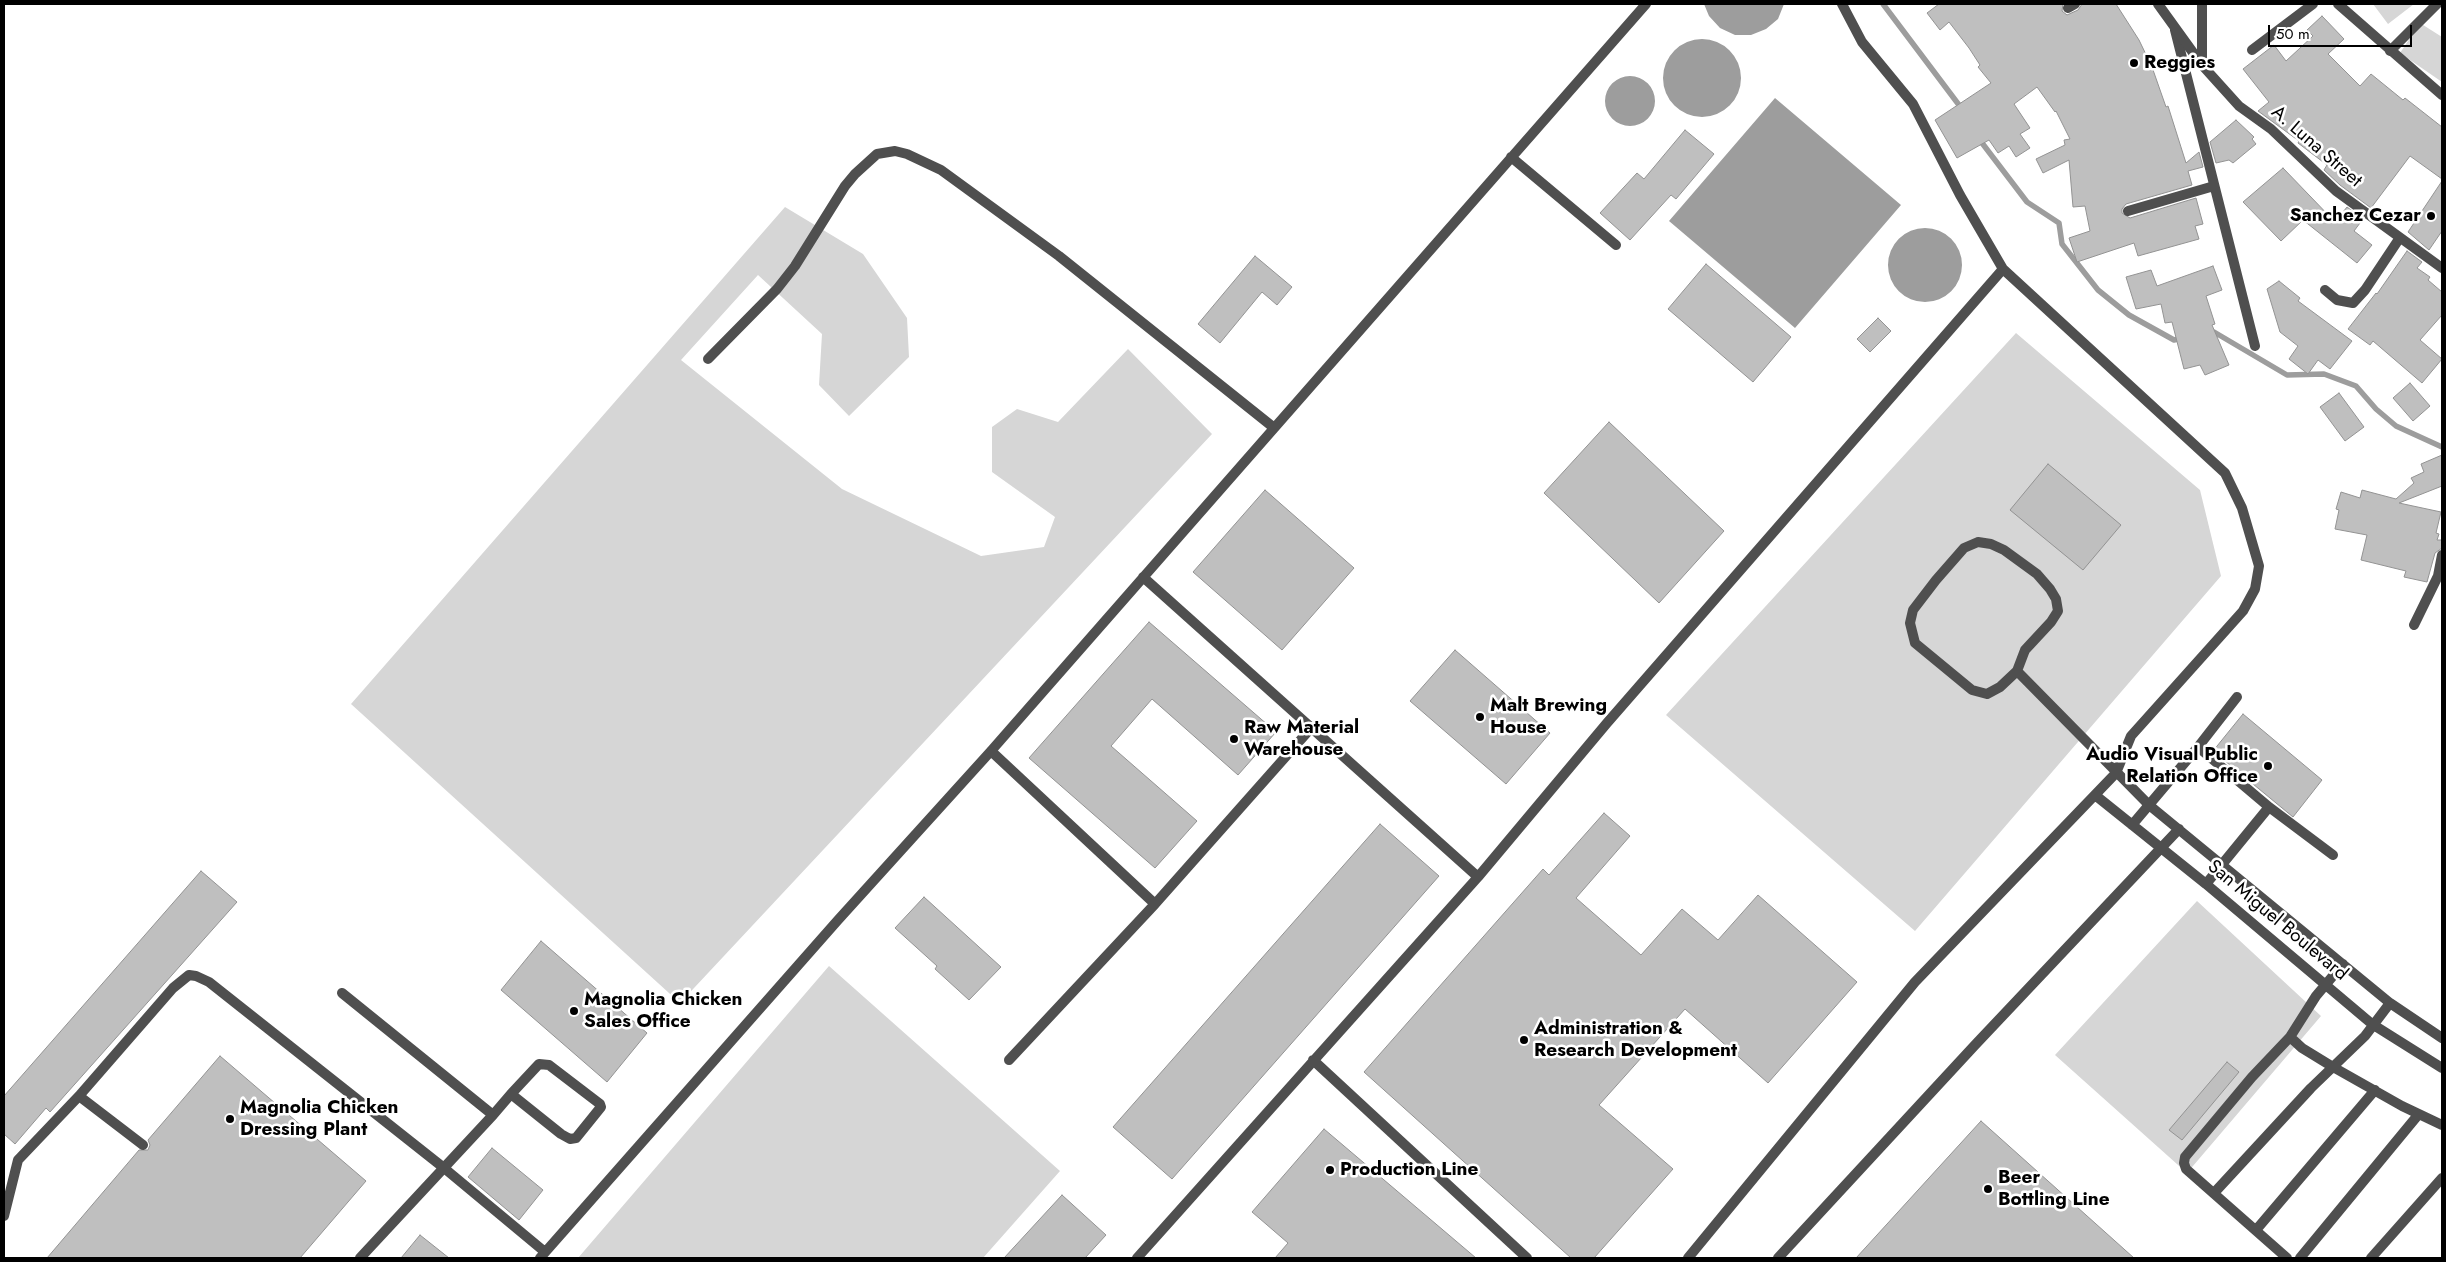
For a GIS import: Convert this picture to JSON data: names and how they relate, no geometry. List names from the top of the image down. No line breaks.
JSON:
{"streets":{"street":["A. Luna Street","San Miguel Boulevard"]},"places":["Reggies","Sanchez Cezar","Malt Brewing House","Raw Material Warehouse","Audio Visual Public Relation Office","Magnolia Chicken Sales Office","Administration & Research Development","Magnolia Chicken Dressing Plant","Production Line","Beer Bottling Line"],"scale_bar":"50 m"}
